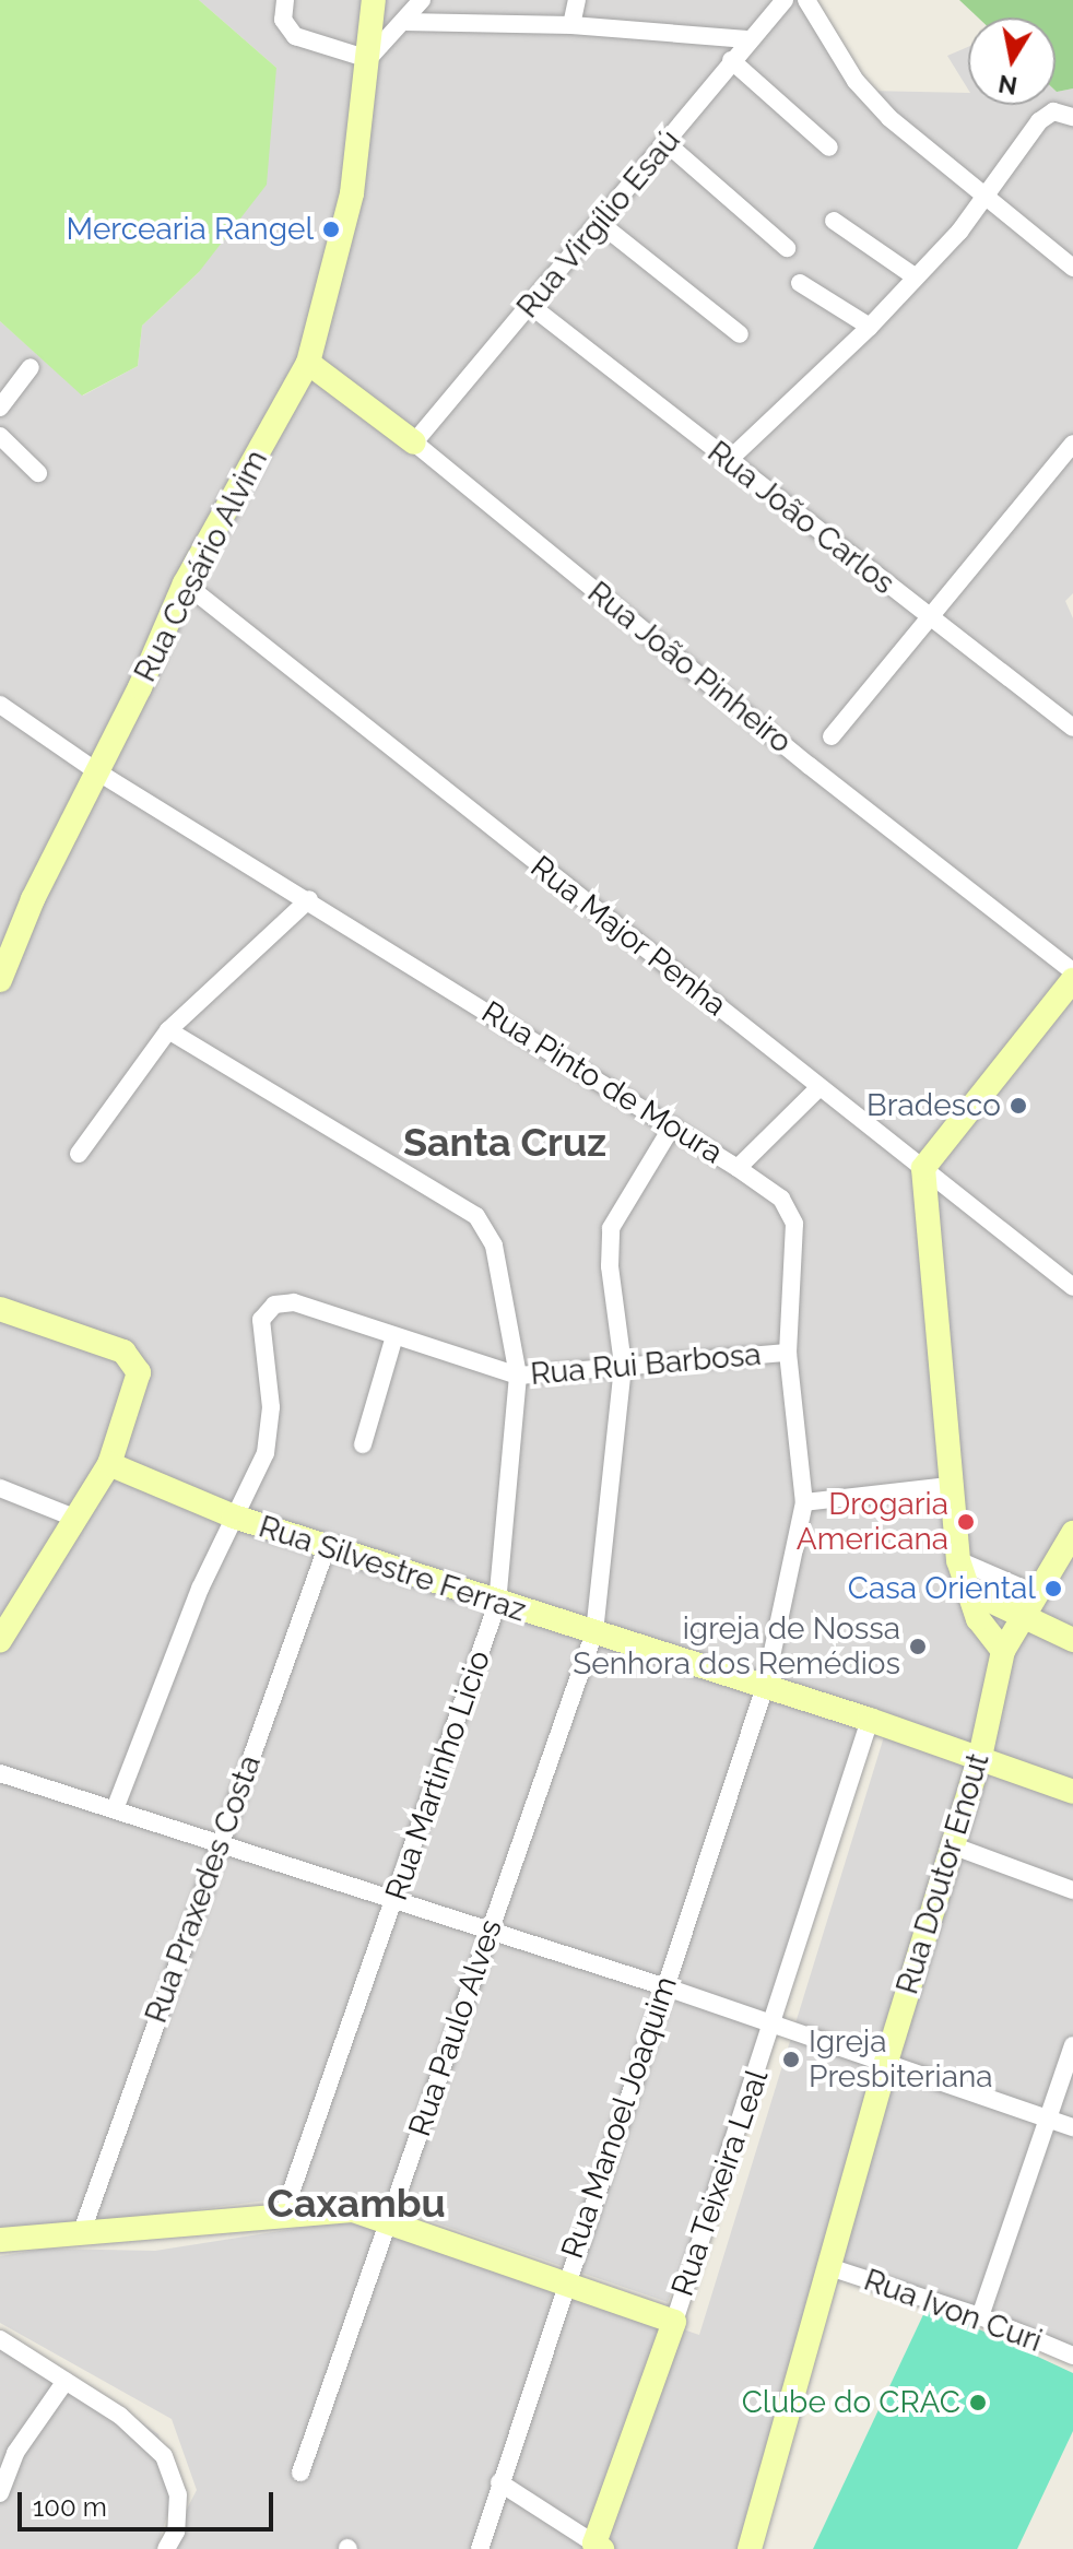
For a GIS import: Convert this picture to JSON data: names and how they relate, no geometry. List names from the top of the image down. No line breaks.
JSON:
{"streets":{"street":["Rua Virgílio Esaú","Rua João Carlos","Rua Cesário Alvim","Rua João Pinheiro","Rua Major Penha","Rua Pinto de Moura","Rua Rui Barbosa","Rua Silvestre Ferraz","Rua Martinho Licio","Rua Doutor Enout","Rua Praxedes Costa","Rua Paulo Alves","Rua Manoel Joaquim","Rua Teixeira Leal","Rua Ivon Curi"]},"crossings":[["Rua Virgílio Esaú","Rua João Carlos"],["Rua Virgílio Esaú","Rua João Pinheiro"],["Rua Cesário Alvim","Rua João Pinheiro"],["Rua Cesário Alvim","Rua Major Penha"],["Rua Cesário Alvim","Rua Pinto de Moura"],["Rua Pinto de Moura","Rua Rui Barbosa"],["Rua Pinto de Moura","Rua Silvestre Ferraz"],["Rua Pinto de Moura","Rua Paulo Alves"],["Rua Pinto de Moura","Rua Manoel Joaquim"],["Rua Rui Barbosa","Rua Silvestre Ferraz"],["Rua Rui Barbosa","Rua Martinho Licio"],["Rua Rui Barbosa","Rua Paulo Alves"],["Rua Silvestre Ferraz","Rua Martinho Licio"],["Rua Silvestre Ferraz","Rua Doutor Enout"],["Rua Silvestre Ferraz","Rua Praxedes Costa"],["Rua Silvestre Ferraz","Rua Paulo Alves"],["Rua Silvestre Ferraz","Rua Manoel Joaquim"],["Rua Silvestre Ferraz","Rua Teixeira Leal"],["Rua Doutor Enout","Rua Ivon Curi"]],"districts":["Santa Cruz","Caxambu"],"places":["Mercearia Rangel","Bradesco","Drogaria Americana","Casa Oriental","igreja de Nossa Senhora dos Remédios","Igreja Presbiteriana","Clube do CRAC"],"scale_bar":"100 m","north":"bottom"}
